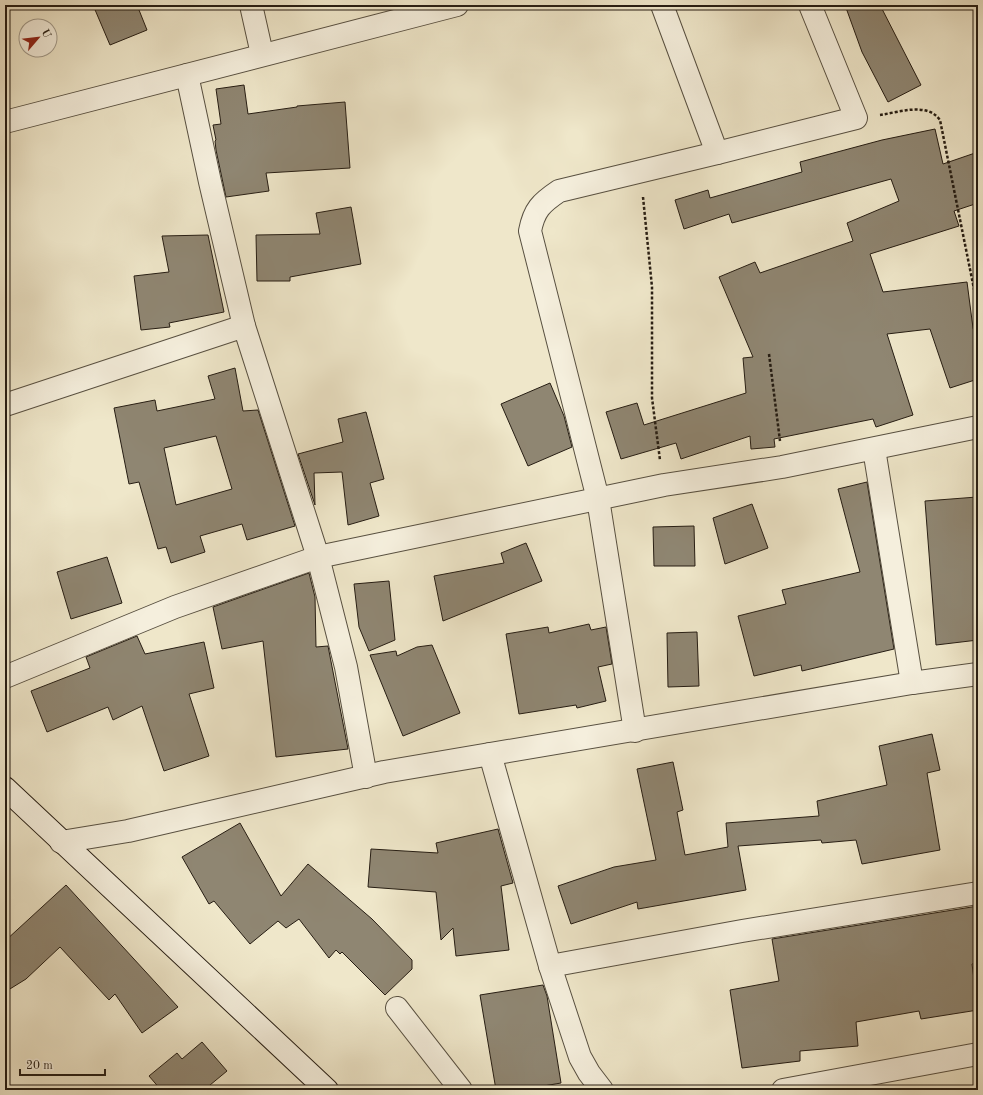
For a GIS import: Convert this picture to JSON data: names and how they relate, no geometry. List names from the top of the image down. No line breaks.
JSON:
{"scale_bar":"20 m","north":"top right"}
